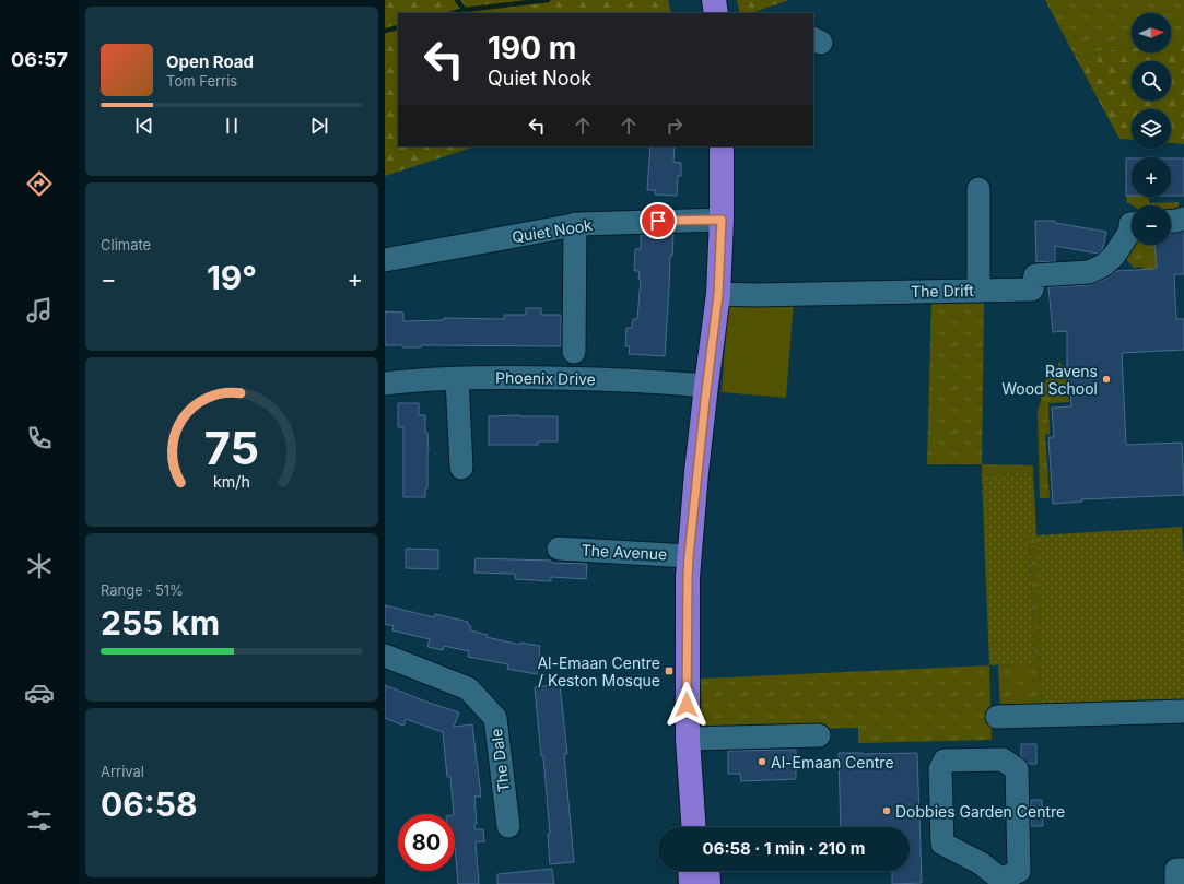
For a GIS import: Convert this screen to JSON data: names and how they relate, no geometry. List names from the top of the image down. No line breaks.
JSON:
{"streets":{"street":["Quiet Nook","The Drift","Phoenix Drive","The Avenue","The Dale"]},"places":{"other":["Ravens Wood School","Al-Emaan Centre","Dobbies Garden Centre"],"transit":["Al-Emaan Centre / Keston Mosque"]},"north":"right","page":{"tabs":"06:57","map_buttons":["+","−"],"turn":["190 m","Quiet Nook"],"song":["Open Road","Tom Ferris"],"tile":["Climate",["Range · 51%","255 km"],["Arrival","06:58"]],"heat":["−","19°","+"],"limit":"80","trip":"06:58 · 1 min · 210 m","gauge":["75","km/h"]}}
